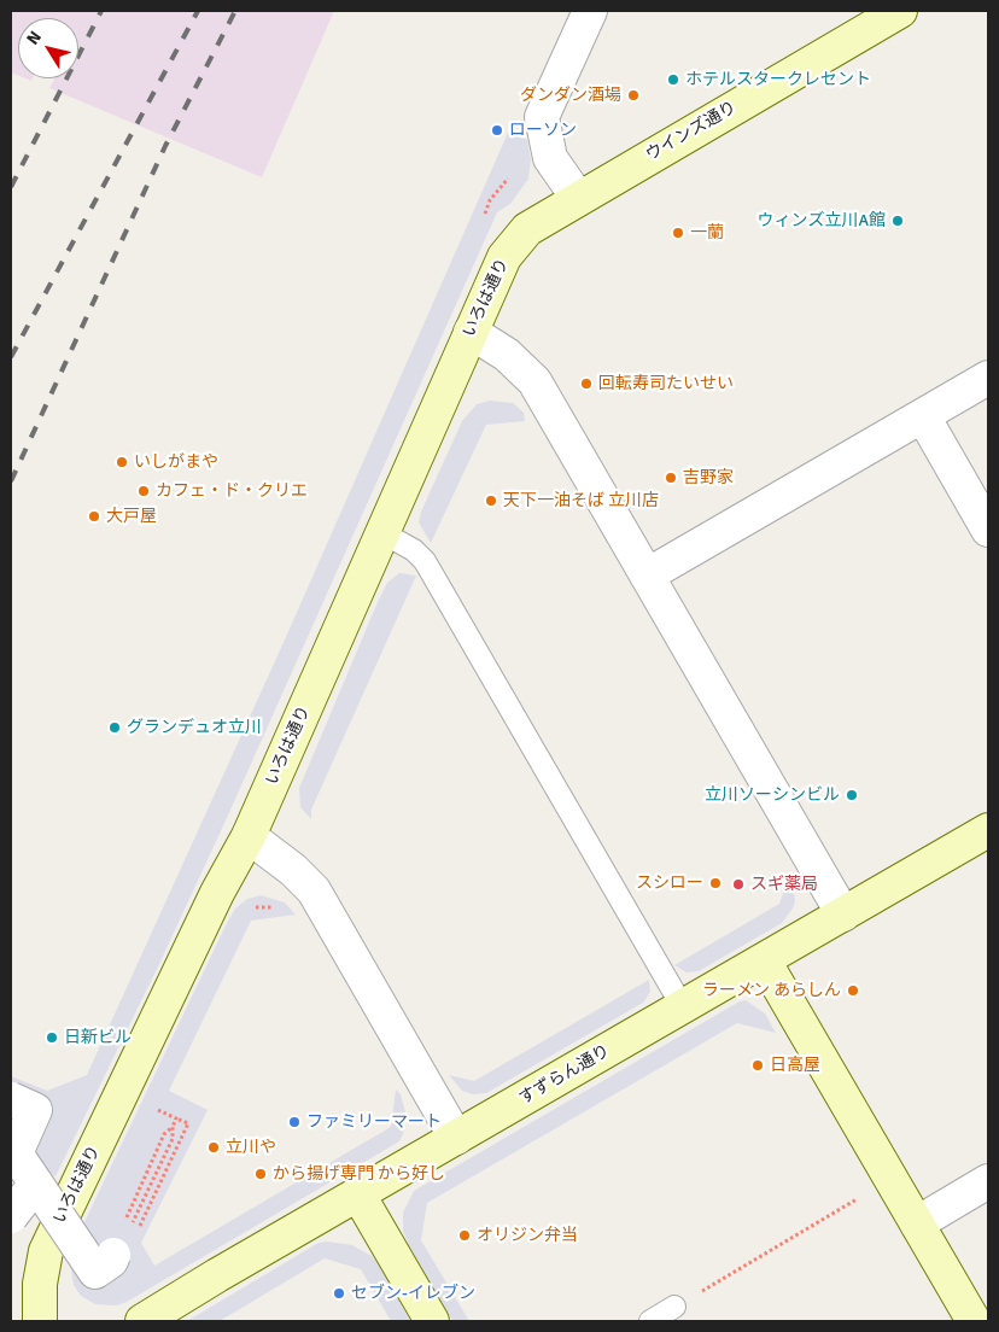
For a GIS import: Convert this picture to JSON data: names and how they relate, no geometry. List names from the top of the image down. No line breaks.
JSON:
{"streets":{"street":["ウインズ通り","いろは通り","すずらん通り"]},"crossings":[["ウインズ通り","いろは通り"]],"places":["ホテルスタークレセント","ダンダン酒場","ローソン","ウィンズ立川A館","一蘭","回転寿司たいせい","いしがまや","吉野家","カフェ・ド・クリエ","天下一油そば 立川店","大戸屋","グランデュオ立川","立川ソーシンビル","スシロー","スギ薬局","ラーメン あらしん","日新ビル","日高屋","ファミリーマート","立川や","から揚げ専門 から好し","オリジン弁当","セブン-イレブン"],"north":"top left"}
